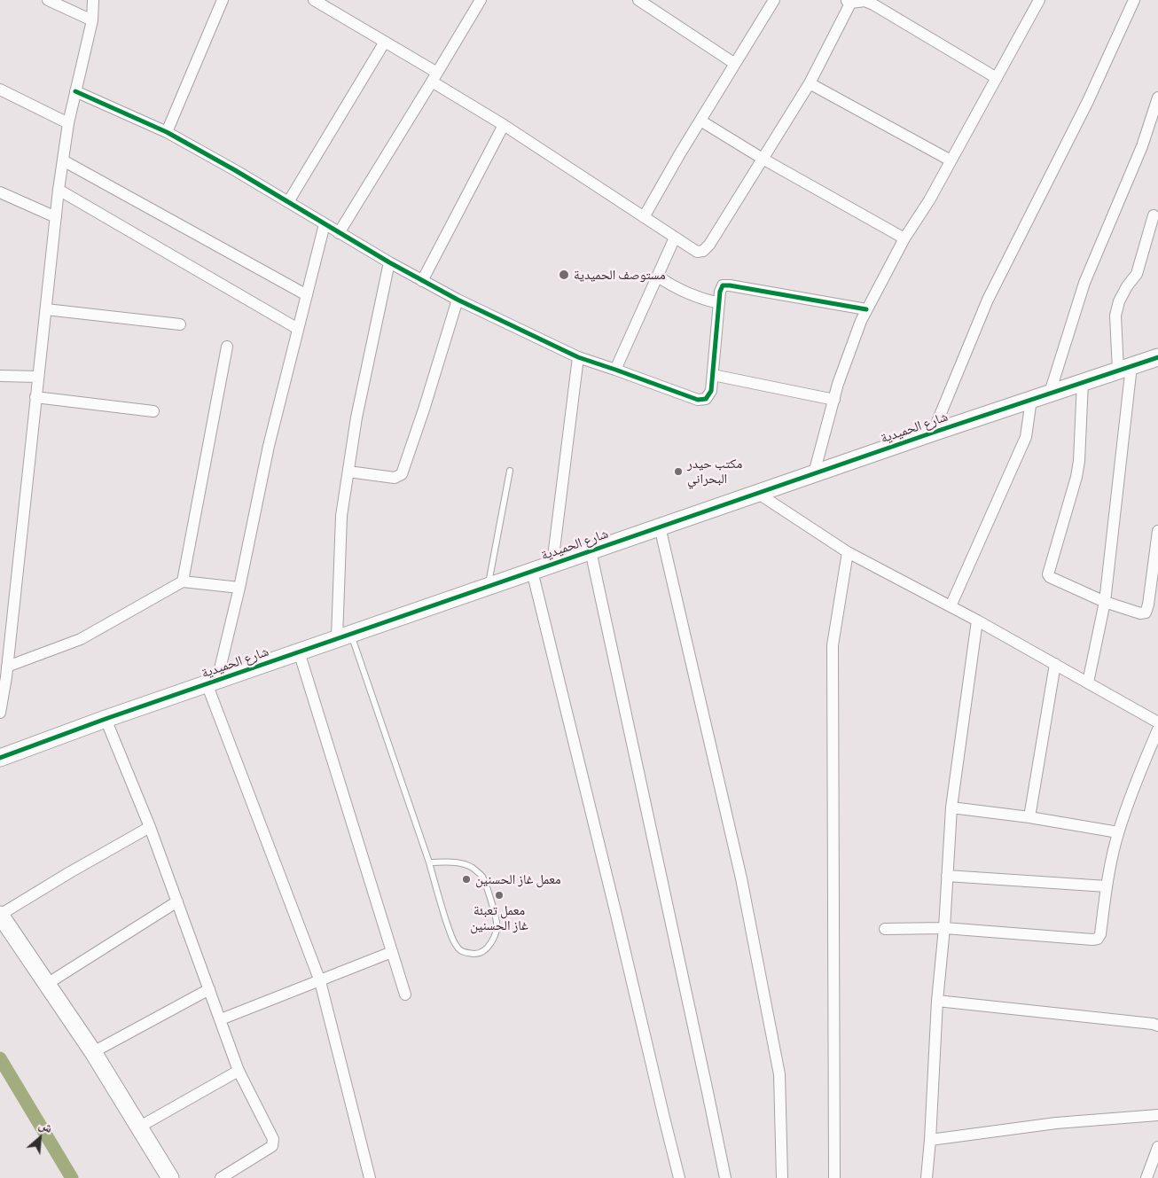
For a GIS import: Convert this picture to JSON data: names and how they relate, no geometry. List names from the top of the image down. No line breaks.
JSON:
{"streets":{"street":["شارع الحميدية"]},"places":["مستوصف الحميدية","مكتب حيدر البحراني","معمل غاز الحسنين","معمل تعبئة غاز الحسنين"],"north":"top right"}
